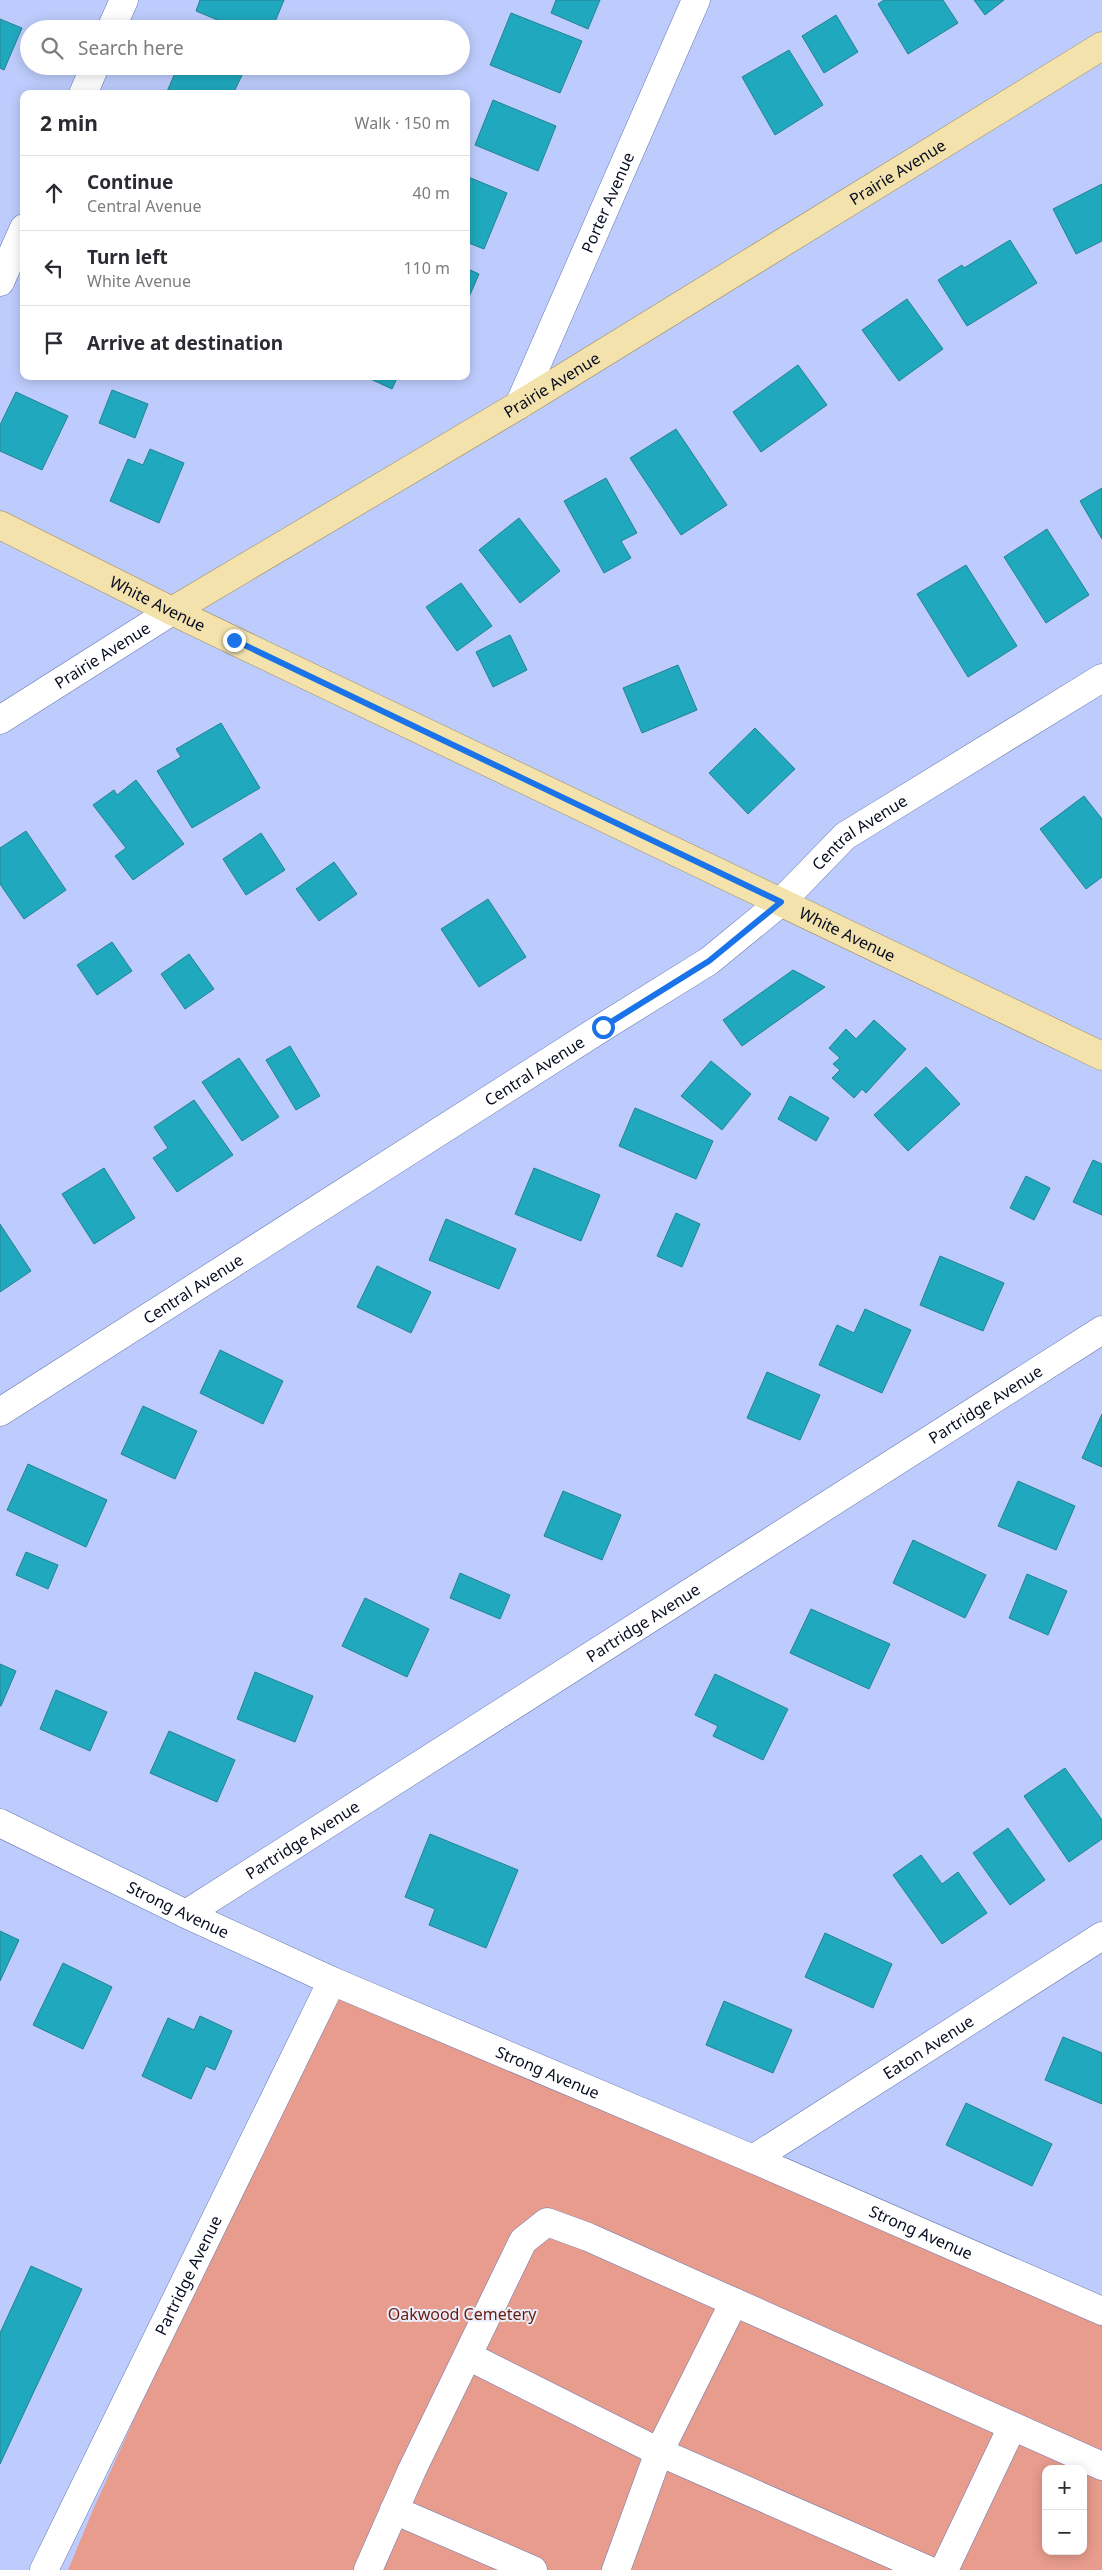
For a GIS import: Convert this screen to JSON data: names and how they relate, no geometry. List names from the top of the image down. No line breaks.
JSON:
{"streets":{"main road":["Prairie Avenue","White Avenue"],"street":["Porter Avenue","Central Avenue","Partridge Avenue","Strong Avenue","Eaton Avenue"]},"crossings":[["Prairie Avenue","Porter Avenue"],["Prairie Avenue","White Avenue"],["White Avenue","Central Avenue"],["Partridge Avenue","Strong Avenue"],["Strong Avenue","Eaton Avenue"]],"parks":["Oakwood Cemetery"],"page":{"search":"Search here","heading":["2 min","Walk · 150 m"],"list":[["Continue","Central Avenue","40 m"],["Turn left","White Avenue","110 m"],"Arrive at destination"],"map_buttons":["+","−"]}}
